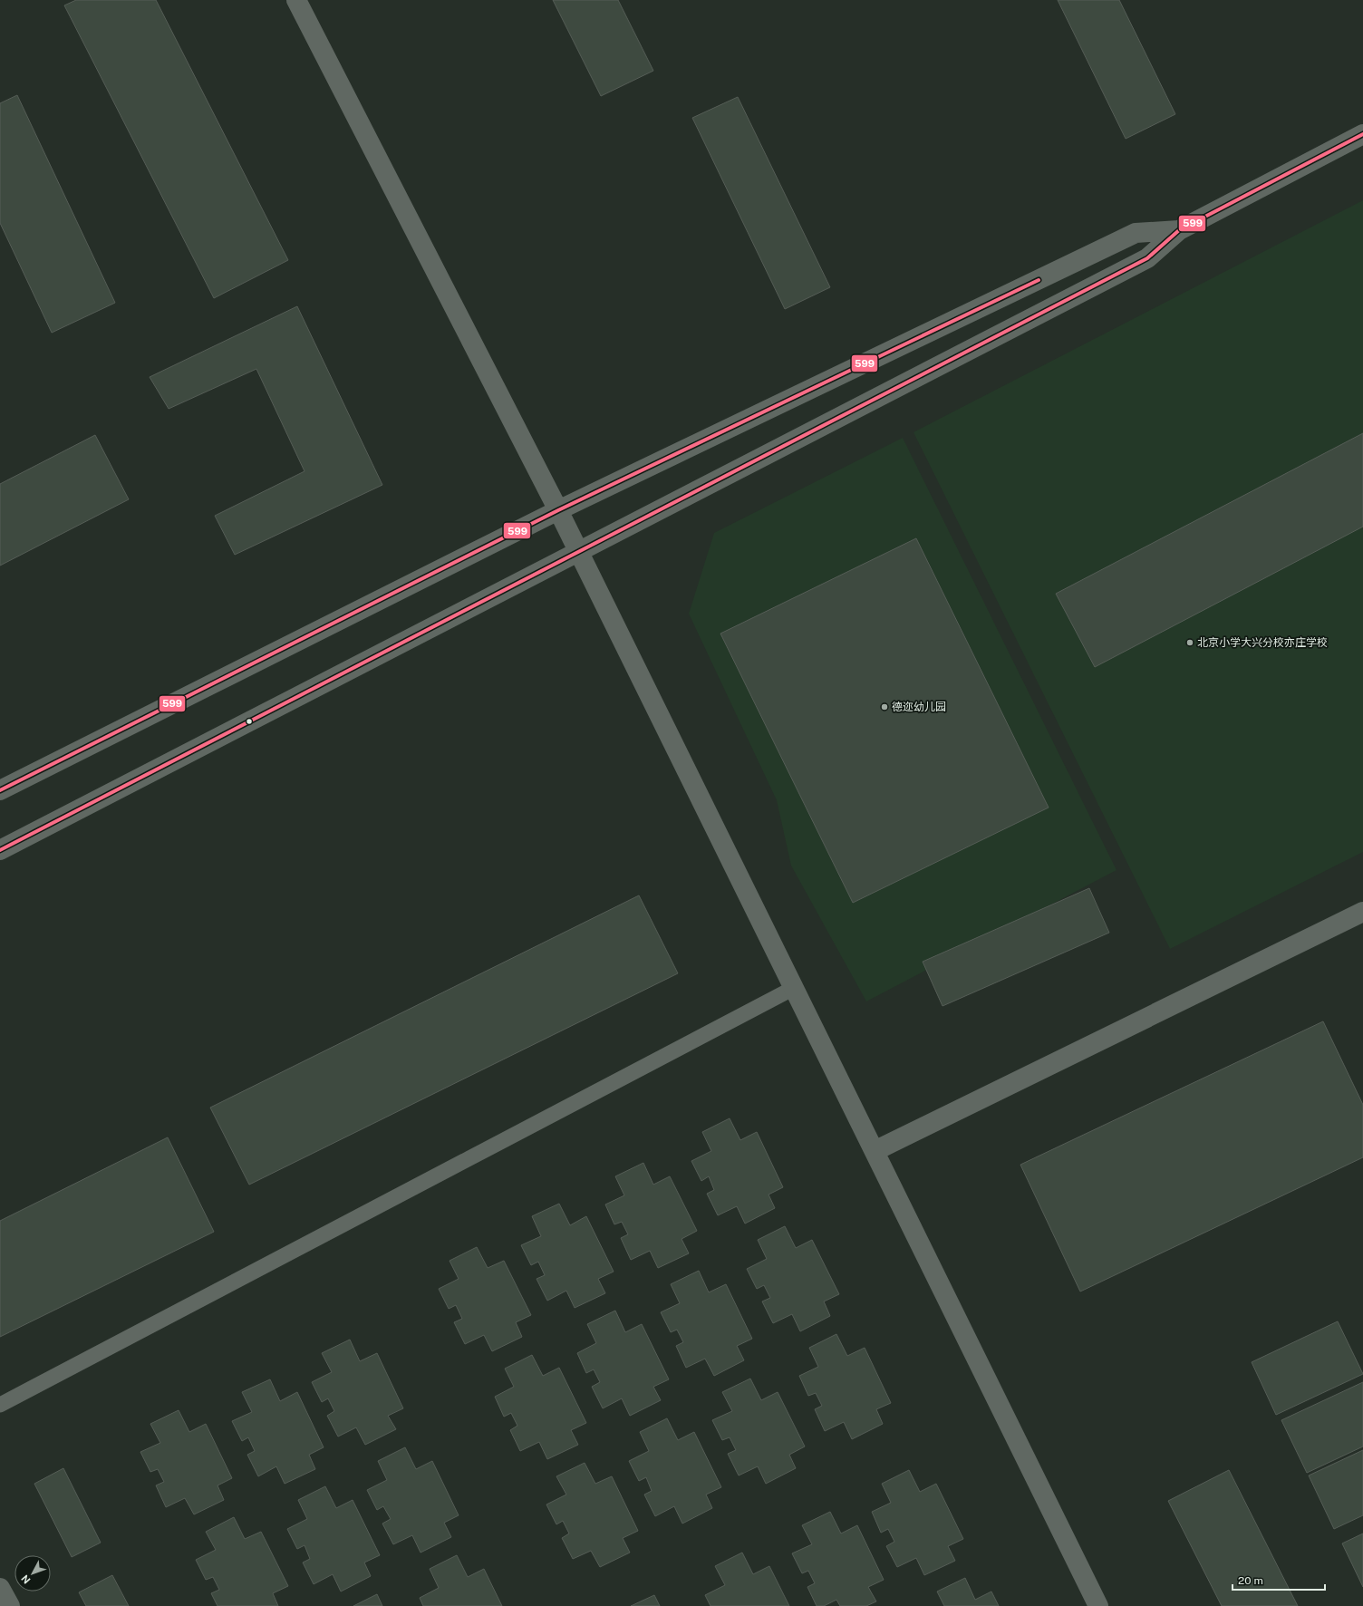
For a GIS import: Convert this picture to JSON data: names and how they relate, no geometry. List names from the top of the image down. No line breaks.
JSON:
{"places":["北京小学大兴分校亦庄学校","德迩幼儿园"],"lines":["transit line 599"],"scale_bar":"20 m","north":"bottom left"}
